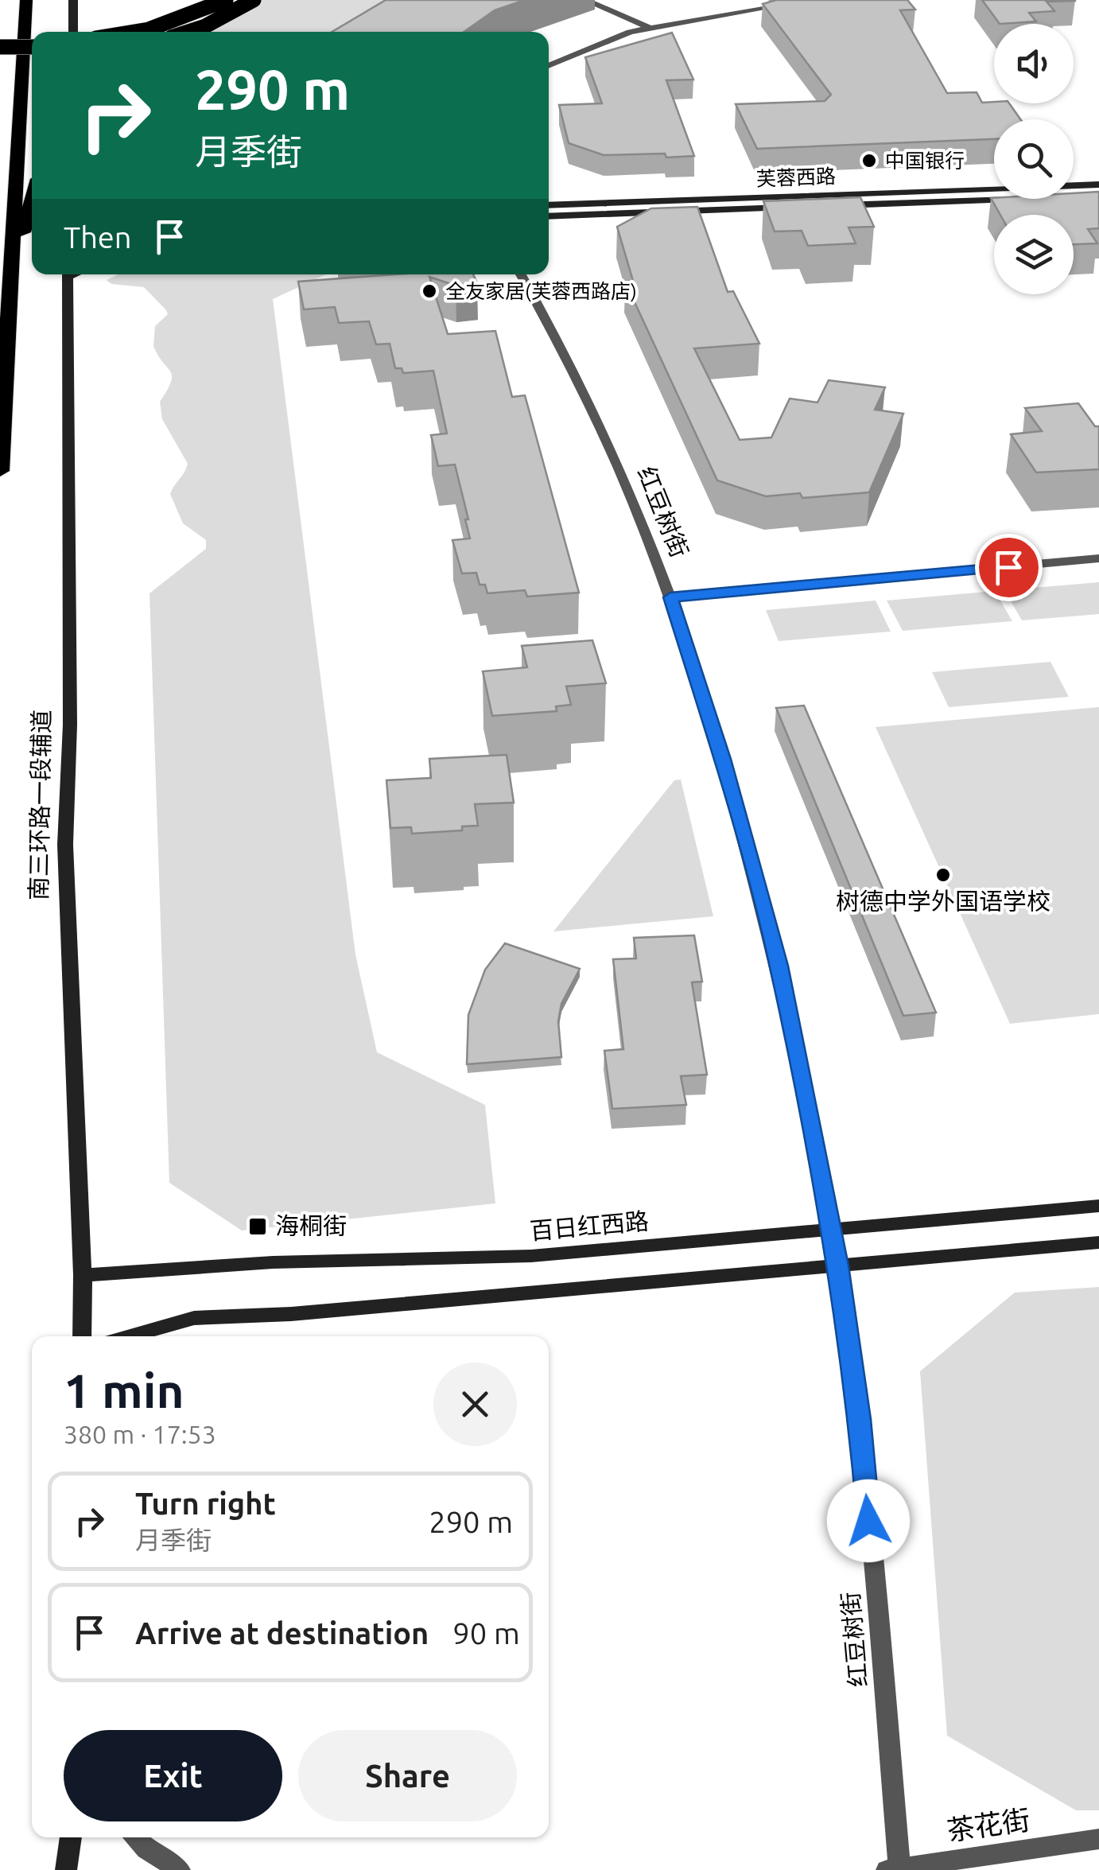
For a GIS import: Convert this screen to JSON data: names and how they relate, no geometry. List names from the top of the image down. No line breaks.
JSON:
{"streets":{"main road":["芙蓉西路","南三环路一段辅道","百日红西路"],"street":["红豆树街","茶花街"]},"crossings":[["红豆树街","百日红西路"],["红豆树街","茶花街"],["南三环路一段辅道","百日红西路"]],"places":{"other":["中国银行","全友家居(芙蓉西路店)","树德中学外国语学校"],"transit":["海桐街"]},"page":{"turn":["290 m","月季街"],"then":"Then","heading":["1 min","380 m · 17:53"],"list":[{"name":"Turn right","note":"月季街","value":"290 m"},{"name":"Arrive at destination","value":"90 m"}],"buttons":["Exit","Share"]}}
